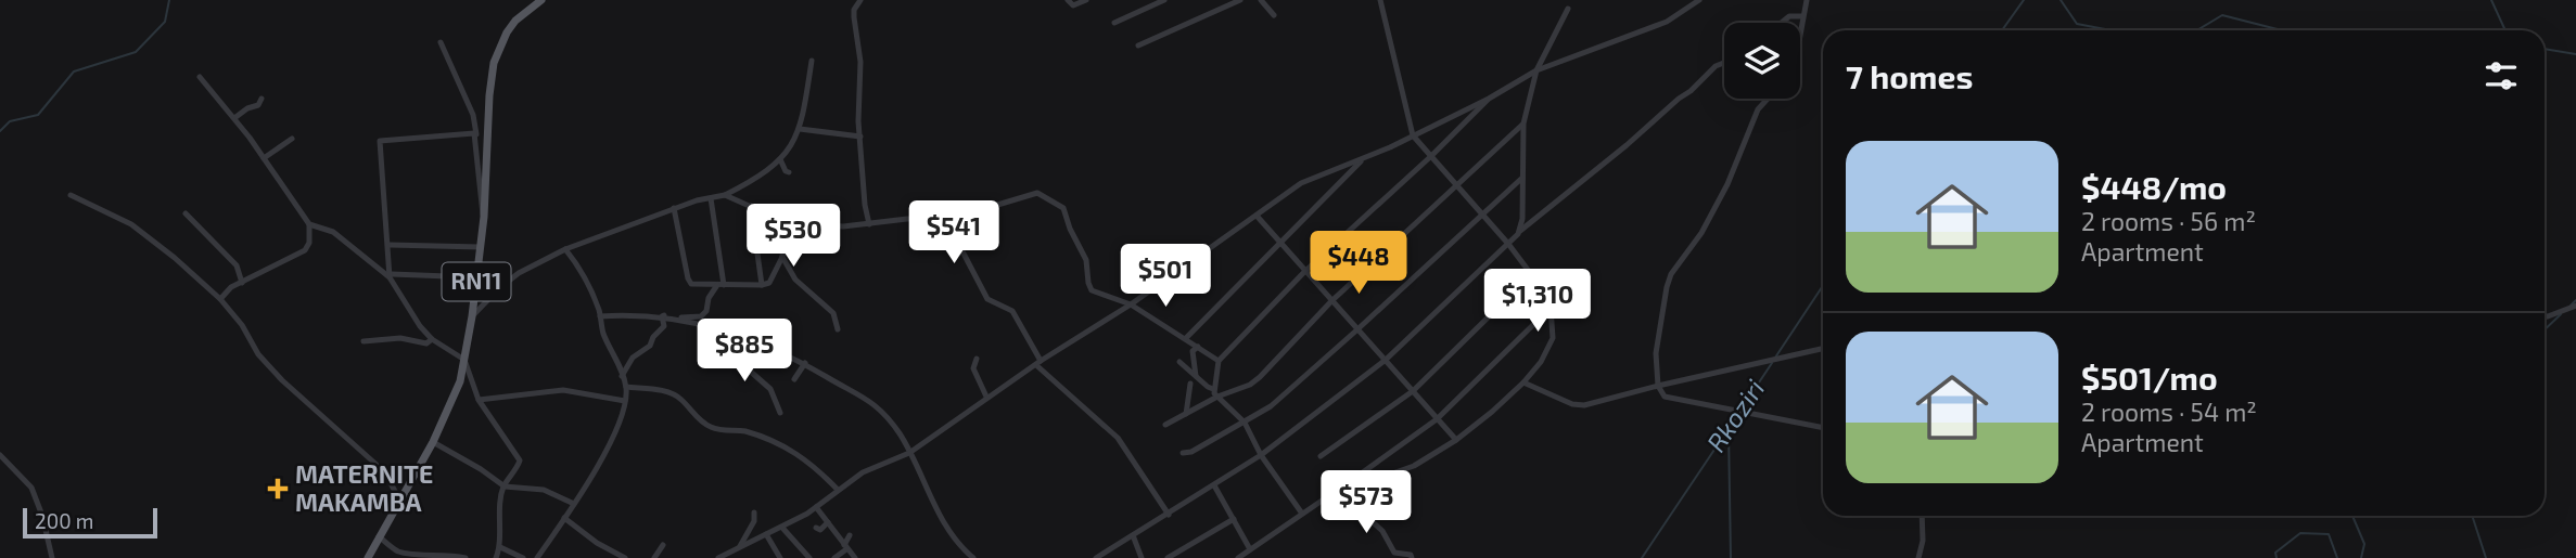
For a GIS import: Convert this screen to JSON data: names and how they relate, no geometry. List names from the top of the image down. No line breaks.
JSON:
{"streets":{"main road":["RN11"]},"water":["Rkoziri"],"places":{"health":["MATERNITE MAKAMBA"]},"scale_bar":"200 m","page":{"heading":"7 homes","list":[{"name":"$448/mo","note":"2 rooms · 56 m² · Apartment"},{"name":"$501/mo","note":"2 rooms · 54 m² · Apartment"}],"price":["$541","$530","$448","$501","$1,310","$885","$573"],"scale":"200 m"}}
